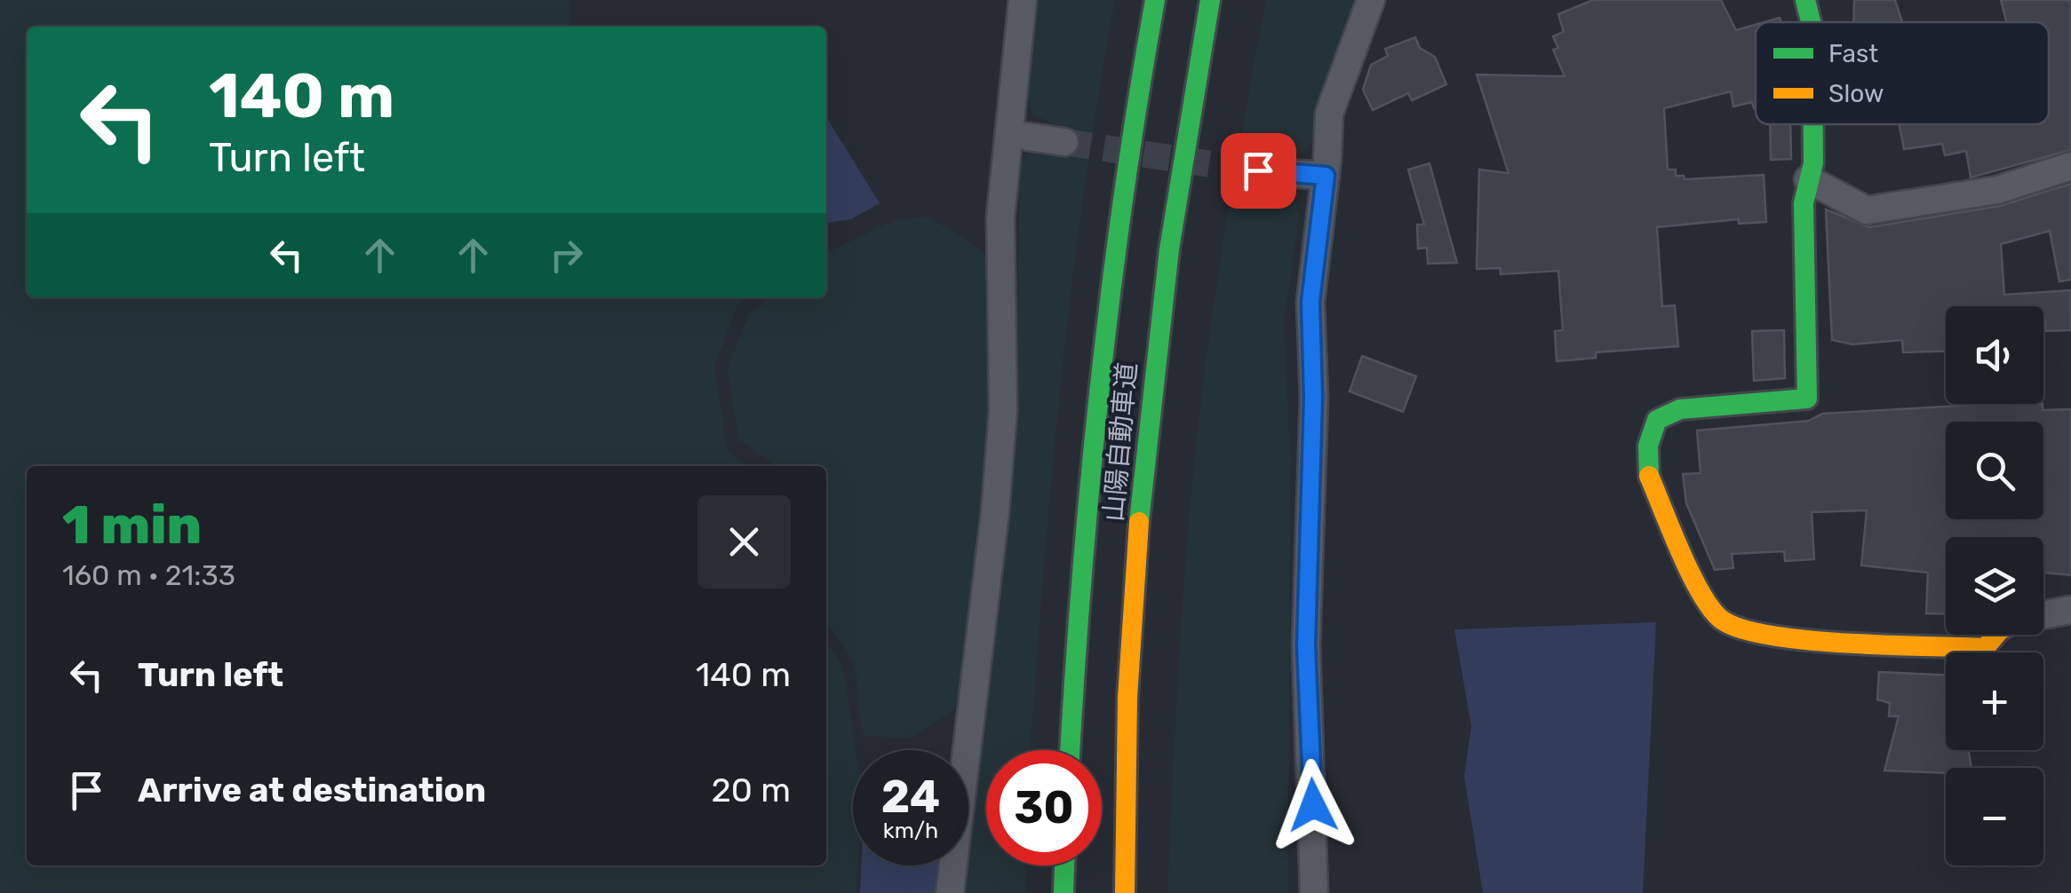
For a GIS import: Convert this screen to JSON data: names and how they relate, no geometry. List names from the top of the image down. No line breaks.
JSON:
{"streets":{"main road":["山陽自動車道"]},"legend":["Fast","Slow"],"page":{"turn":["140 m","Turn left"],"map_buttons":["+","−"],"heading":["1 min","160 m · 21:33"],"list":[{"name":"Turn left","value":"140 m"},{"name":"Arrive at destination","value":"20 m"}],"speed":"24 km/h","limit":"30"}}
